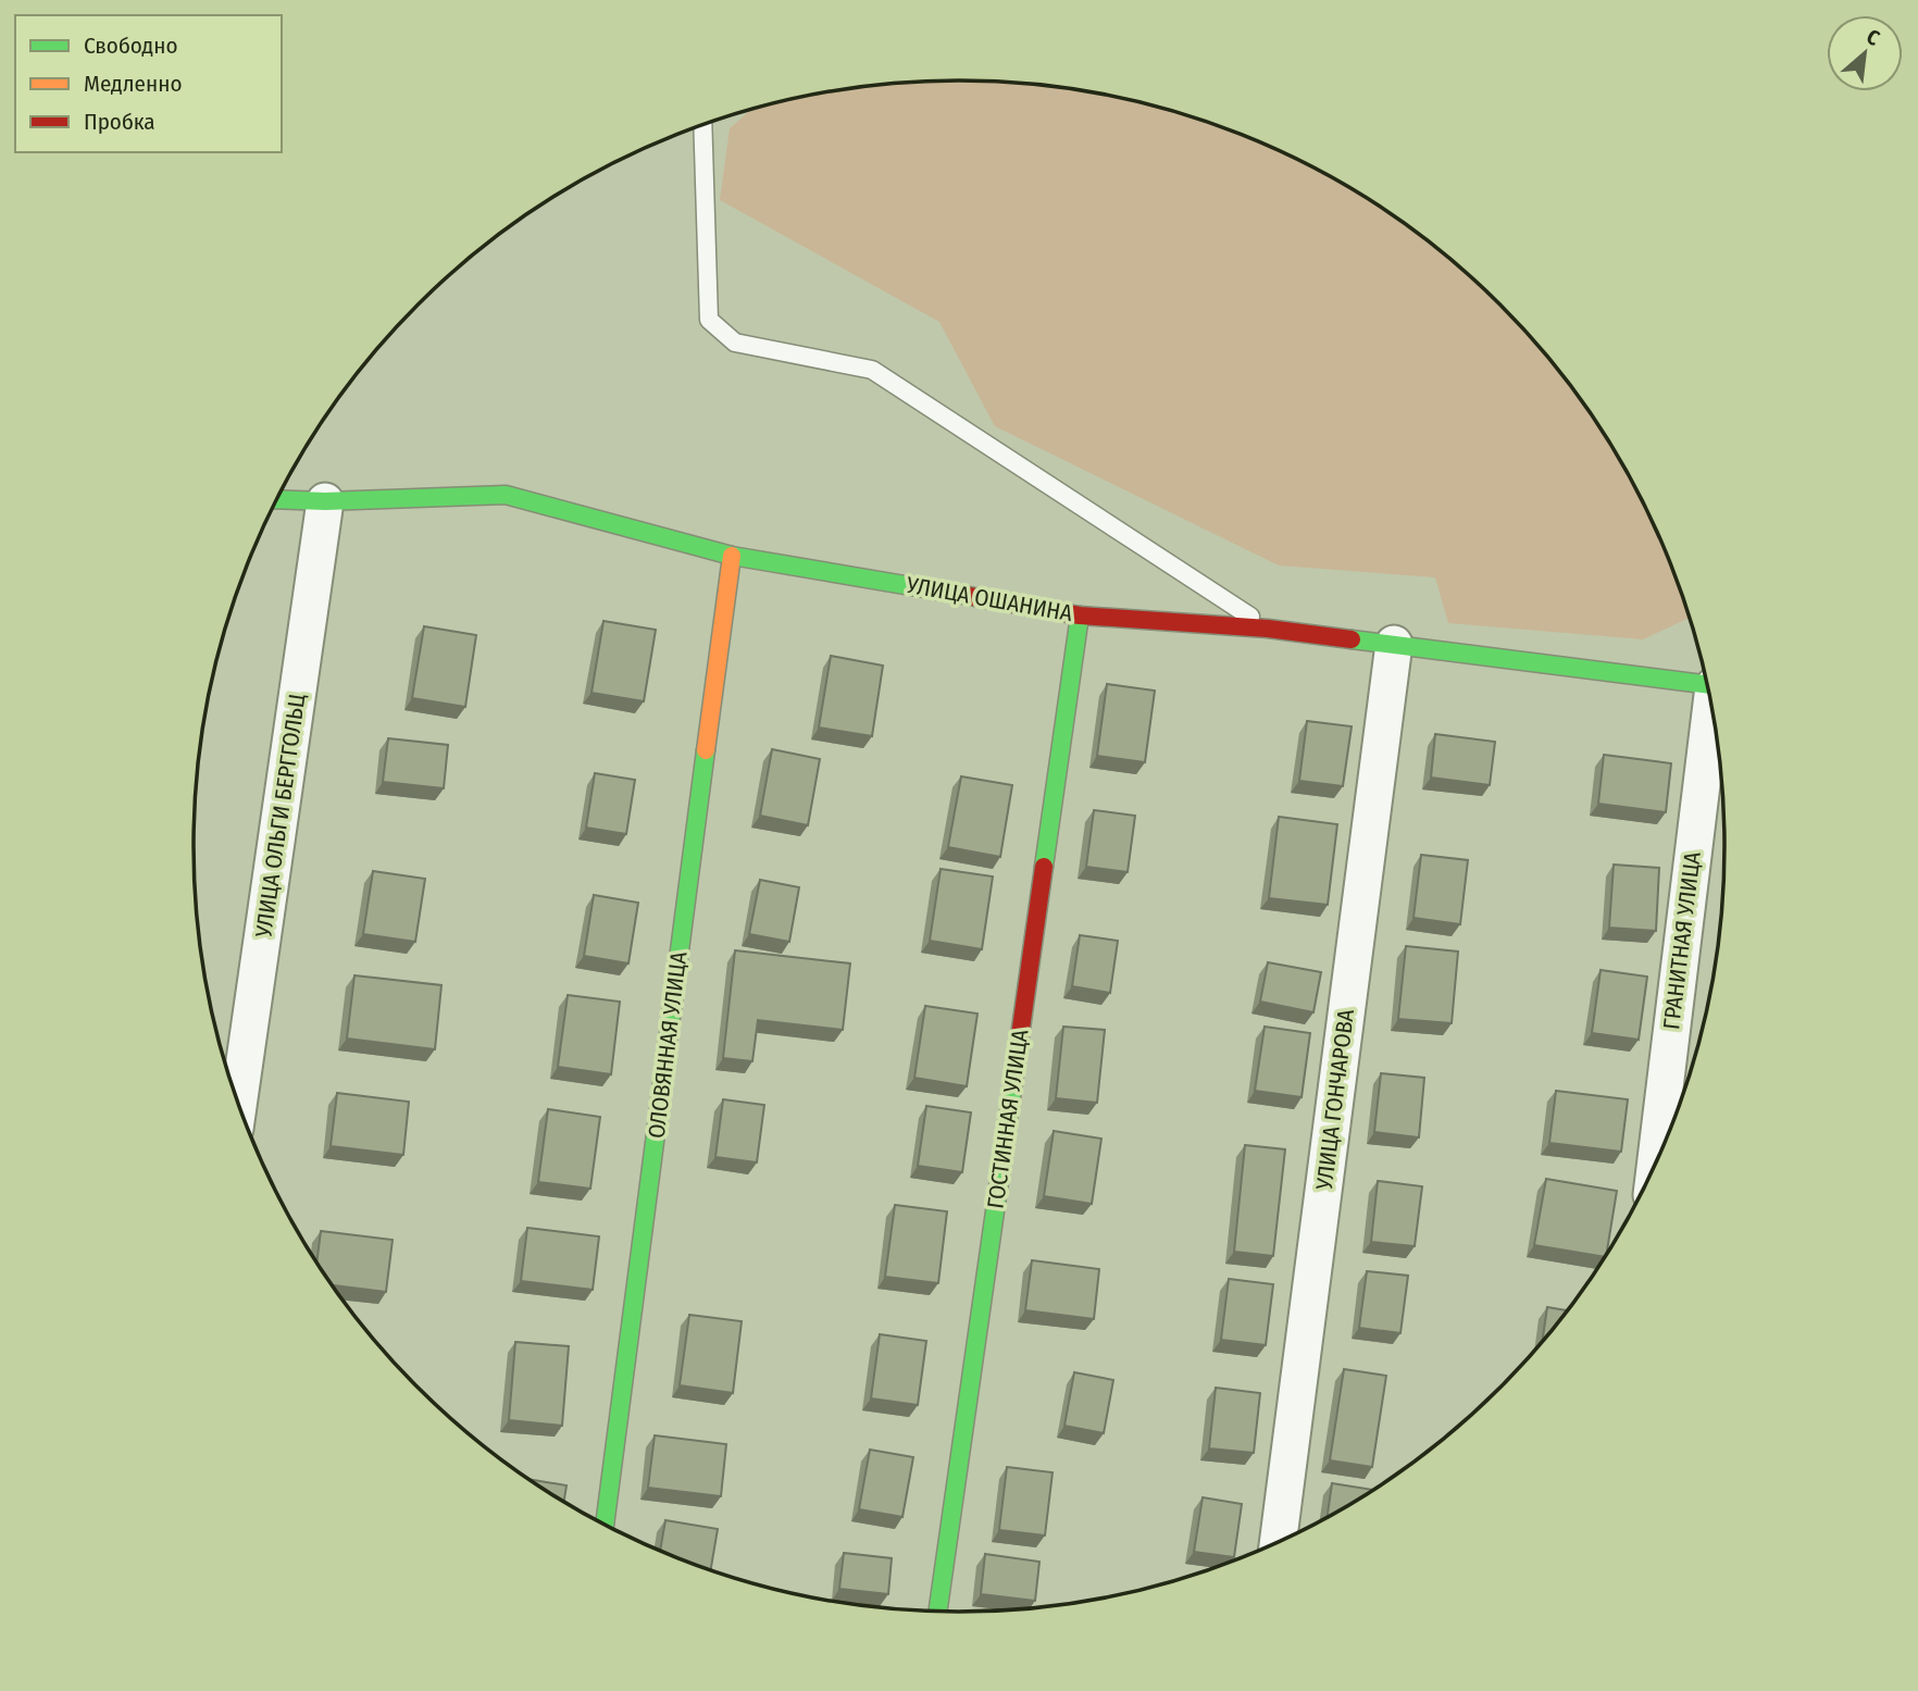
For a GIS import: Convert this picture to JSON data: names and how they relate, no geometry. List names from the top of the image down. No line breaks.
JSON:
{"streets":{"street":["УЛИЦА ОШАНИНА","УЛИЦА ОЛЬГИ БЕРГГОЛЬЦ","ГРАНИТНАЯ УЛИЦА","ОЛОВЯННАЯ УЛИЦА","УЛИЦА ГОНЧАРОВА","ГОСТИННАЯ УЛИЦА"]},"crossings":[["УЛИЦА ОШАНИНА","УЛИЦА ОЛЬГИ БЕРГГОЛЬЦ"],["УЛИЦА ОШАНИНА","ОЛОВЯННАЯ УЛИЦА"],["УЛИЦА ОШАНИНА","УЛИЦА ГОНЧАРОВА"],["УЛИЦА ОШАНИНА","ГОСТИННАЯ УЛИЦА"]],"legend":["Свободно","Медленно","Пробка"],"north":"top right"}
